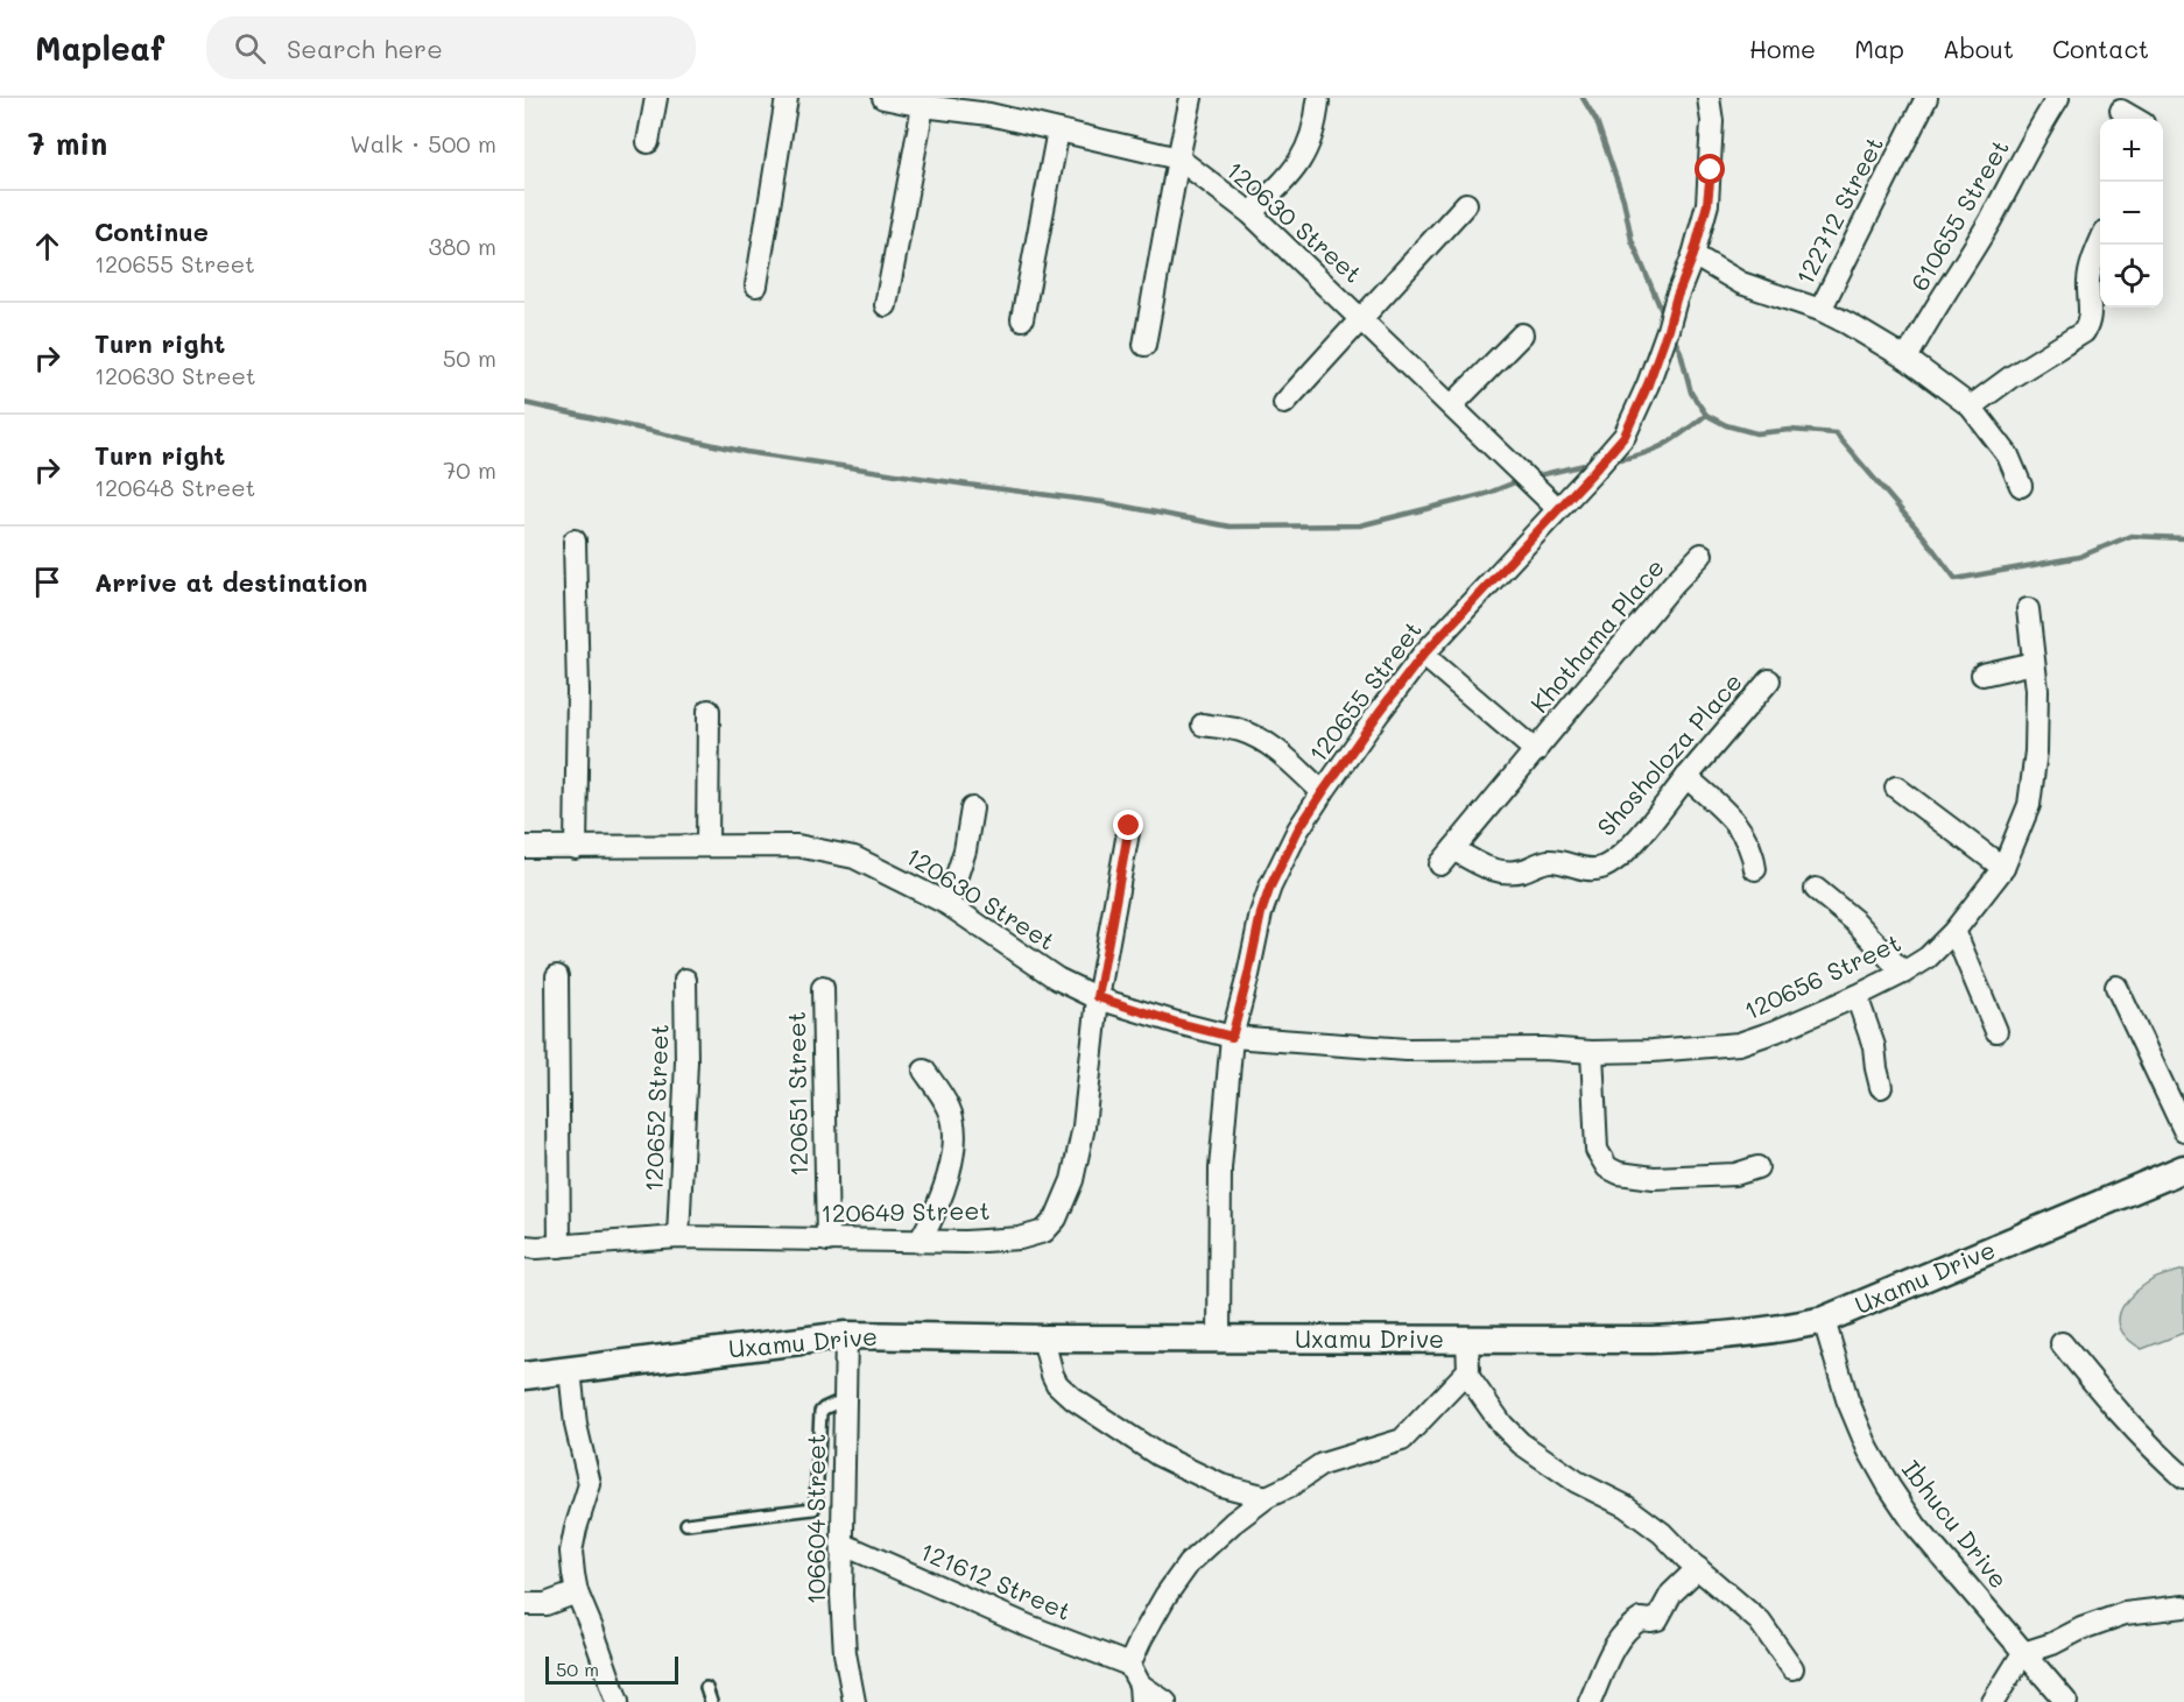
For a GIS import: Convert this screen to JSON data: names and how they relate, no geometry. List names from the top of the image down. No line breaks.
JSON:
{"streets":{"street":["122712 Street","610655 Street","120630 Street","Khothama Place","120655 Street","Shosholoza Place","120656 Street","120651 Street","120652 Street","120649 Street","Uxamu Drive","106604 Street","Ibhucu Drive","121612 Street"]},"crossings":[["120630 Street","120655 Street"],["120630 Street","120656 Street"],["120630 Street","120649 Street"],["Khothama Place","120655 Street"],["Khothama Place","Shosholoza Place"],["120655 Street","120656 Street"],["120655 Street","Uxamu Drive"],["120651 Street","120649 Street"],["120652 Street","120649 Street"],["Uxamu Drive","106604 Street"],["Uxamu Drive","Ibhucu Drive"],["106604 Street","121612 Street"]],"scale_bar":"50 m","page":{"header":"Mapleaf","search":"Search here","nav":["Home","Map","About","Contact"],"heading":["7 min","Walk · 500 m"],"map_buttons":["+","−"],"list":[["Continue","120655 Street","380 m"],["Turn right","120630 Street","50 m"],["Turn right","120648 Street","70 m"],"Arrive at destination"],"scale":"50 m"}}
